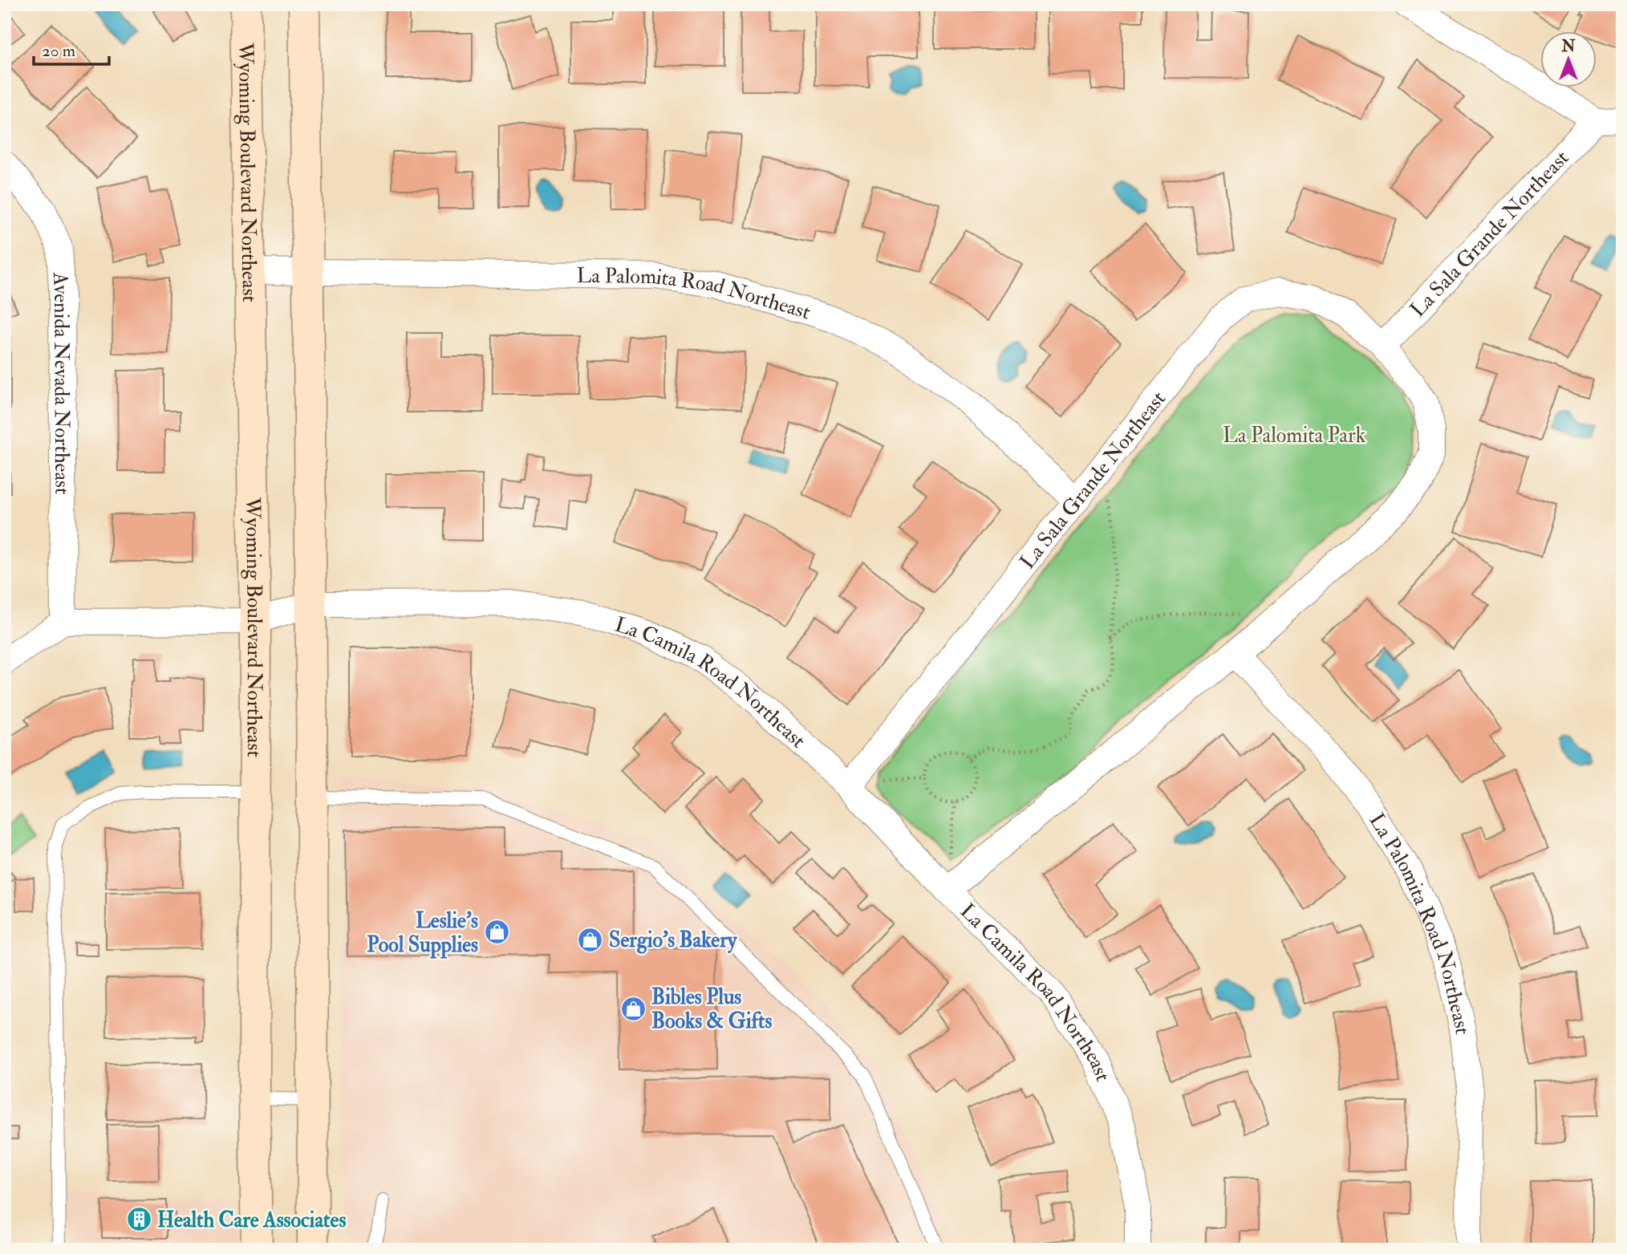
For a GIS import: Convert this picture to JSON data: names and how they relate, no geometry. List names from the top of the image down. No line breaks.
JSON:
{"streets":{"main road":["Wyoming Boulevard Northeast"],"street":["La Sala Grande Northeast","La Palomita Road Northeast","Avenida Nevada Northeast","La Camila Road Northeast"]},"crossings":[["Wyoming Boulevard Northeast","La Palomita Road Northeast"],["Wyoming Boulevard Northeast","La Camila Road Northeast"],["La Sala Grande Northeast","La Palomita Road Northeast"],["La Sala Grande Northeast","La Camila Road Northeast"],["Avenida Nevada Northeast","La Camila Road Northeast"]],"parks":["La Palomita Park"],"places":{"shop":["Leslie's Pool Supplies","Sergio's Bakery","Bibles Plus Books & Gifts"],"building":["Health Care Associates"]},"scale_bar":"20 m","north":"top"}
